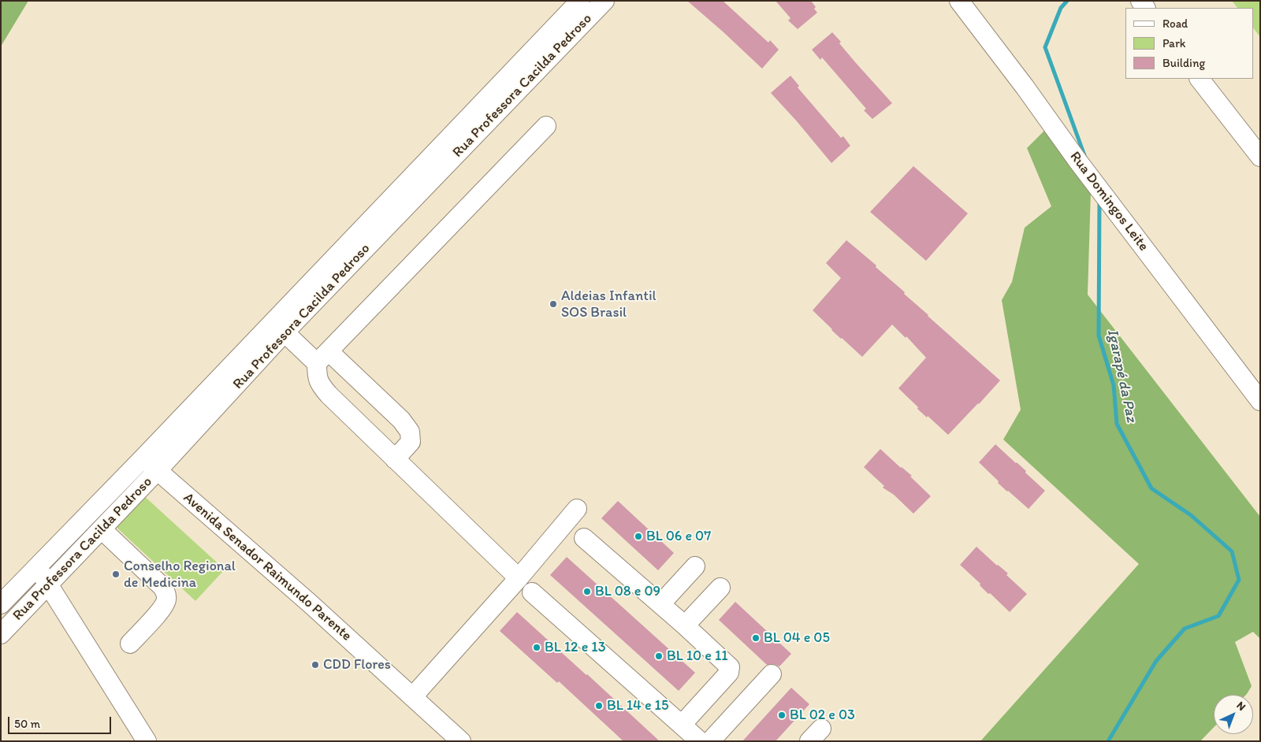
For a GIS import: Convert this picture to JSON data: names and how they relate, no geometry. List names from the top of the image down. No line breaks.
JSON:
{"streets":{"street":["Rua Professora Cacilda Pedroso","Rua Domingos Leite","Avenida Senador Raimundo Parente"]},"crossings":[["Rua Professora Cacilda Pedroso","Avenida Senador Raimundo Parente"]],"water":["Igarapé da Paz"],"places":["Aldeias Infantil SOS Brasil","BL 06 e 07","Conselho Regional de Medicina","BL 08 e 09","BL 04 e 05","BL 12 e 13","BL 10 e 11","CDD Flores","BL 14 e 15","BL 02 e 03"],"legend":["Road","Park","Building"],"scale_bar":"50 m","north":"top right"}
